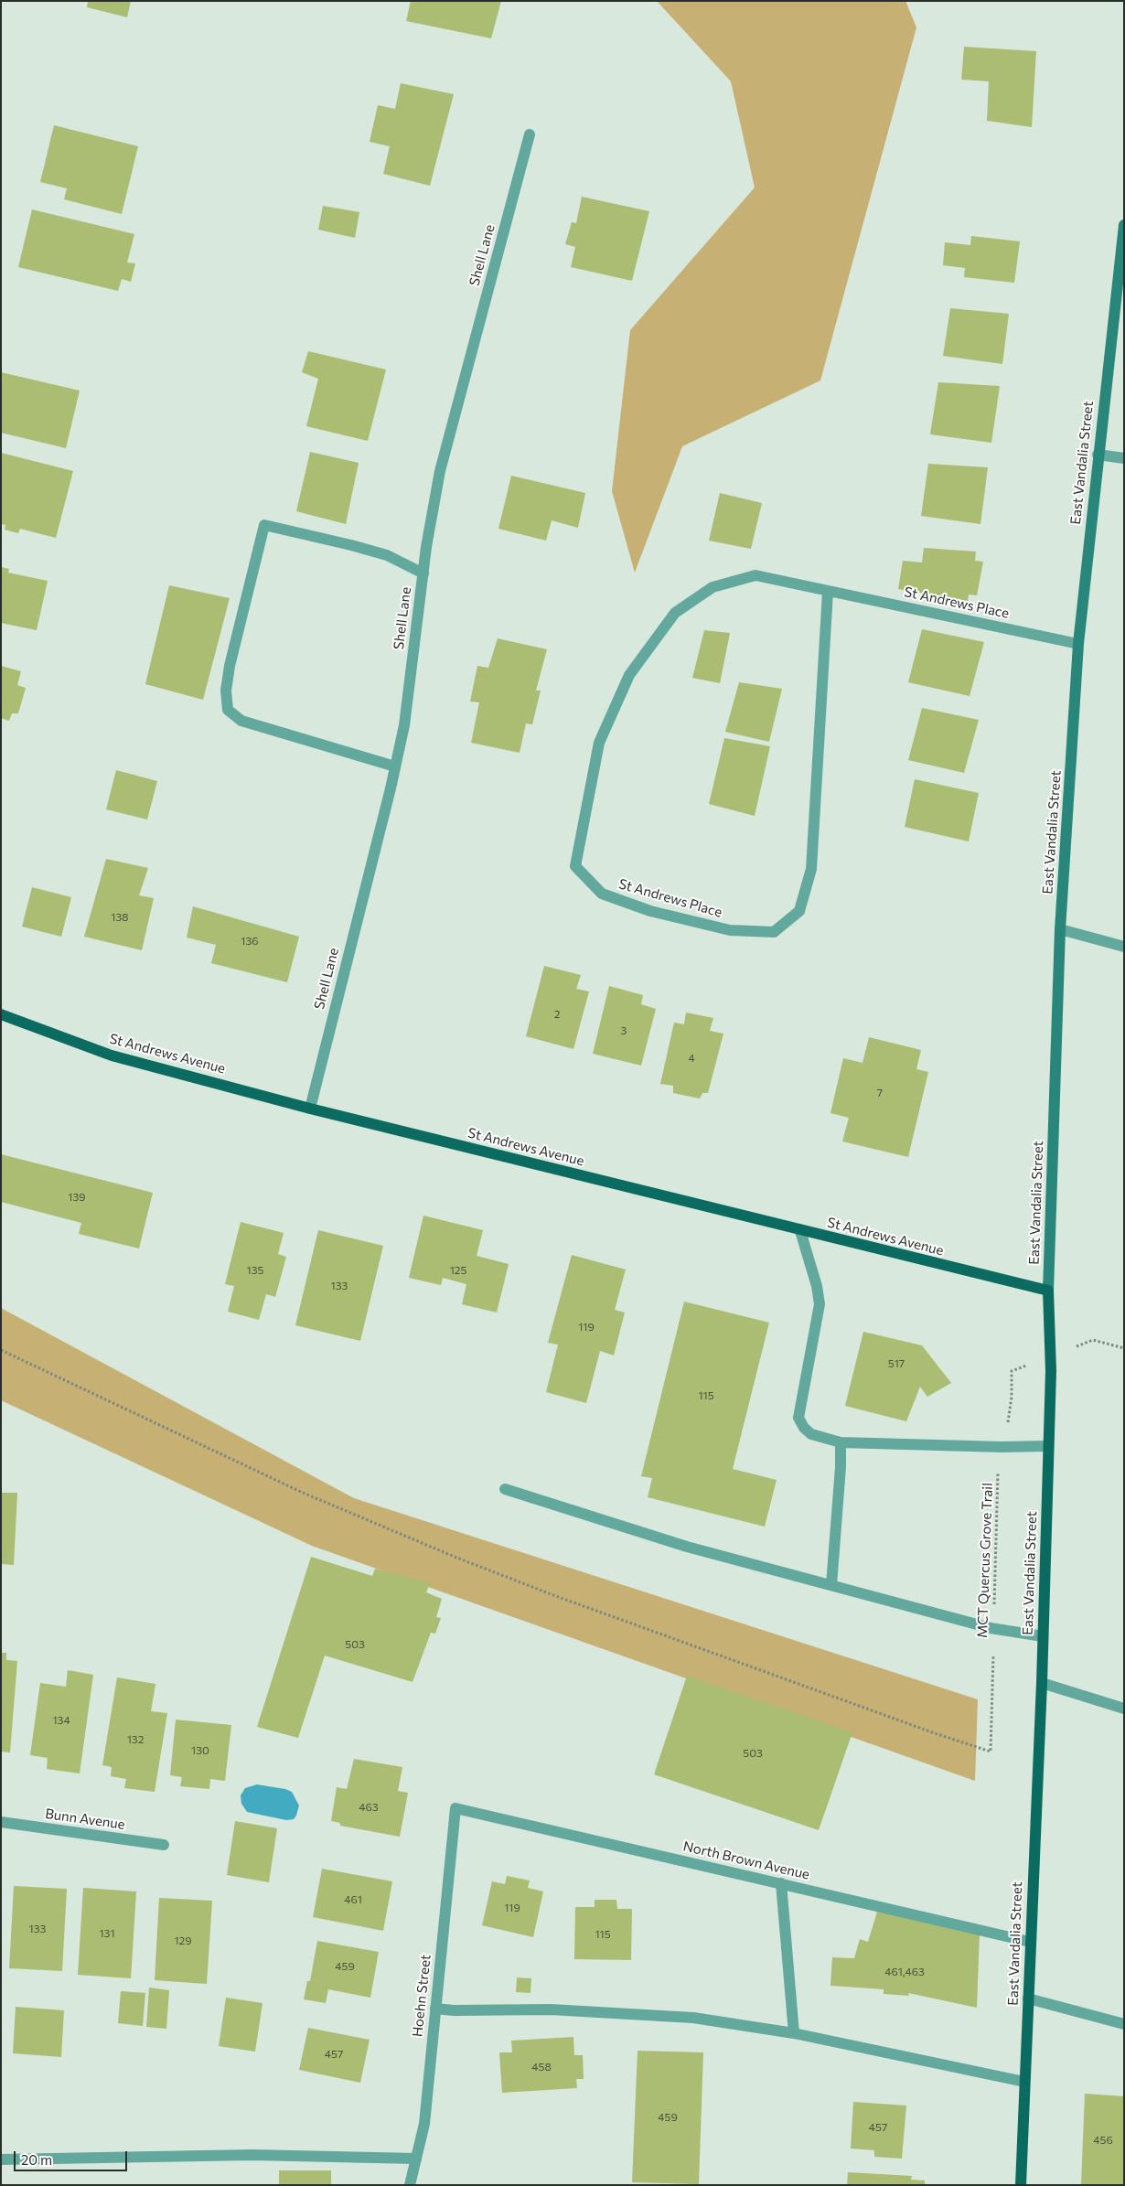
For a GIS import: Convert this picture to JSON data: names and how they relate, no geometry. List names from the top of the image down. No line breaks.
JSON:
{"streets":{"main road":["East Vandalia Street","St Andrews Avenue"],"street":["Shell Lane","St Andrews Place","Bunn Avenue","North Brown Avenue","Hoehn Street"],"path":["MCT Quercus Grove Trail"]},"crossings":[["Shell Lane","St Andrews Avenue"],["East Vandalia Street","St Andrews Place"],["East Vandalia Street","St Andrews Avenue"],["East Vandalia Street","North Brown Avenue"],["North Brown Avenue","Hoehn Street"]],"house_numbers":["138","136","2","3","4","7","139","135","125","133","119","517","115","503","134","132","130","503","463","461","119","133","131","115","129","459","461,463","457","458","459","457","456"],"scale_bar":"20 m"}
